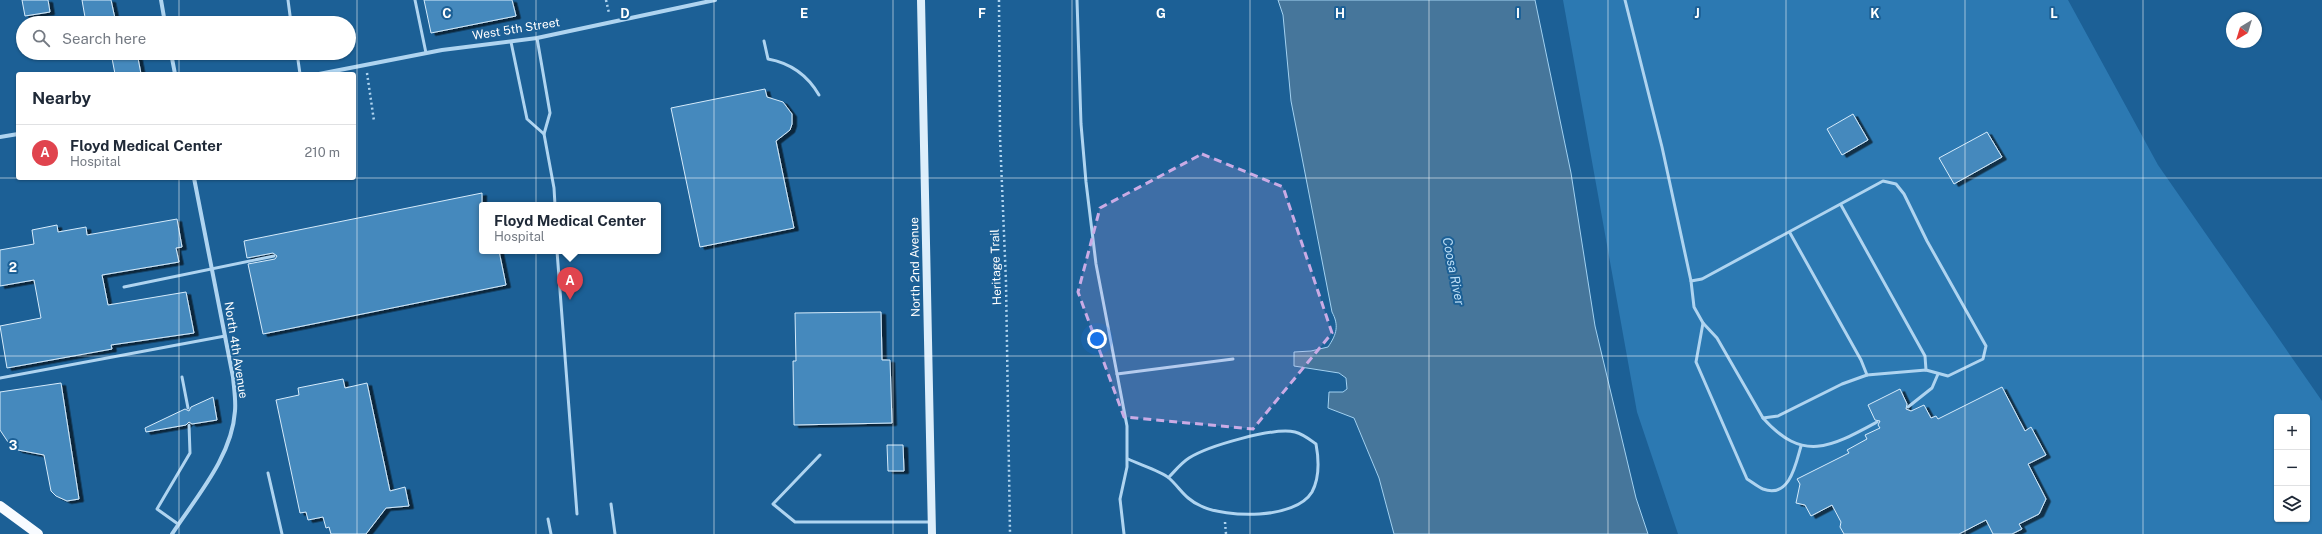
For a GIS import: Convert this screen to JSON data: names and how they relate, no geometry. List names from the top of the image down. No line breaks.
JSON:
{"streets":{"main road":["North 2nd Avenue"],"street":["West 5th Street","North 4th Avenue"],"path":["Heritage Trail"]},"water":["Coosa River"],"north":"bottom left","page":{"search":"Search here","heading":"Nearby","list":[{"mark":"A","name":"Floyd Medical Center","note":"Hospital","value":"210 m"}],"popup":["Floyd Medical Center","Hospital"],"pins":"A","map_buttons":["+","−"]},"grid":{"columns":["C","D","E","F","G","H","I","J","K","L"],"rows":["2","3"]}}
